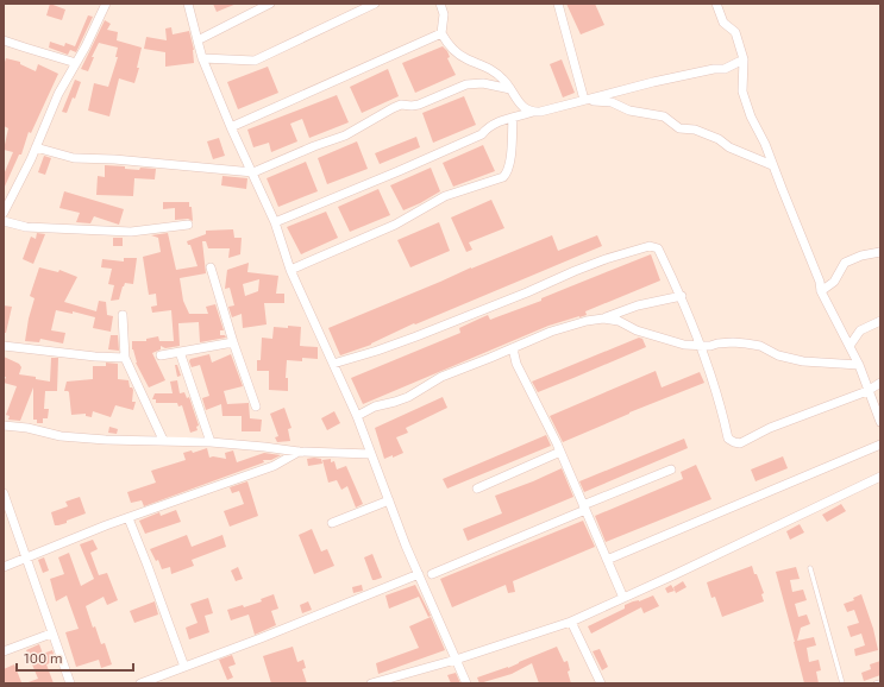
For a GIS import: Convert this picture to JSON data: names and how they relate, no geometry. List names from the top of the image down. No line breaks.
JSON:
{"scale_bar":"100 m"}
